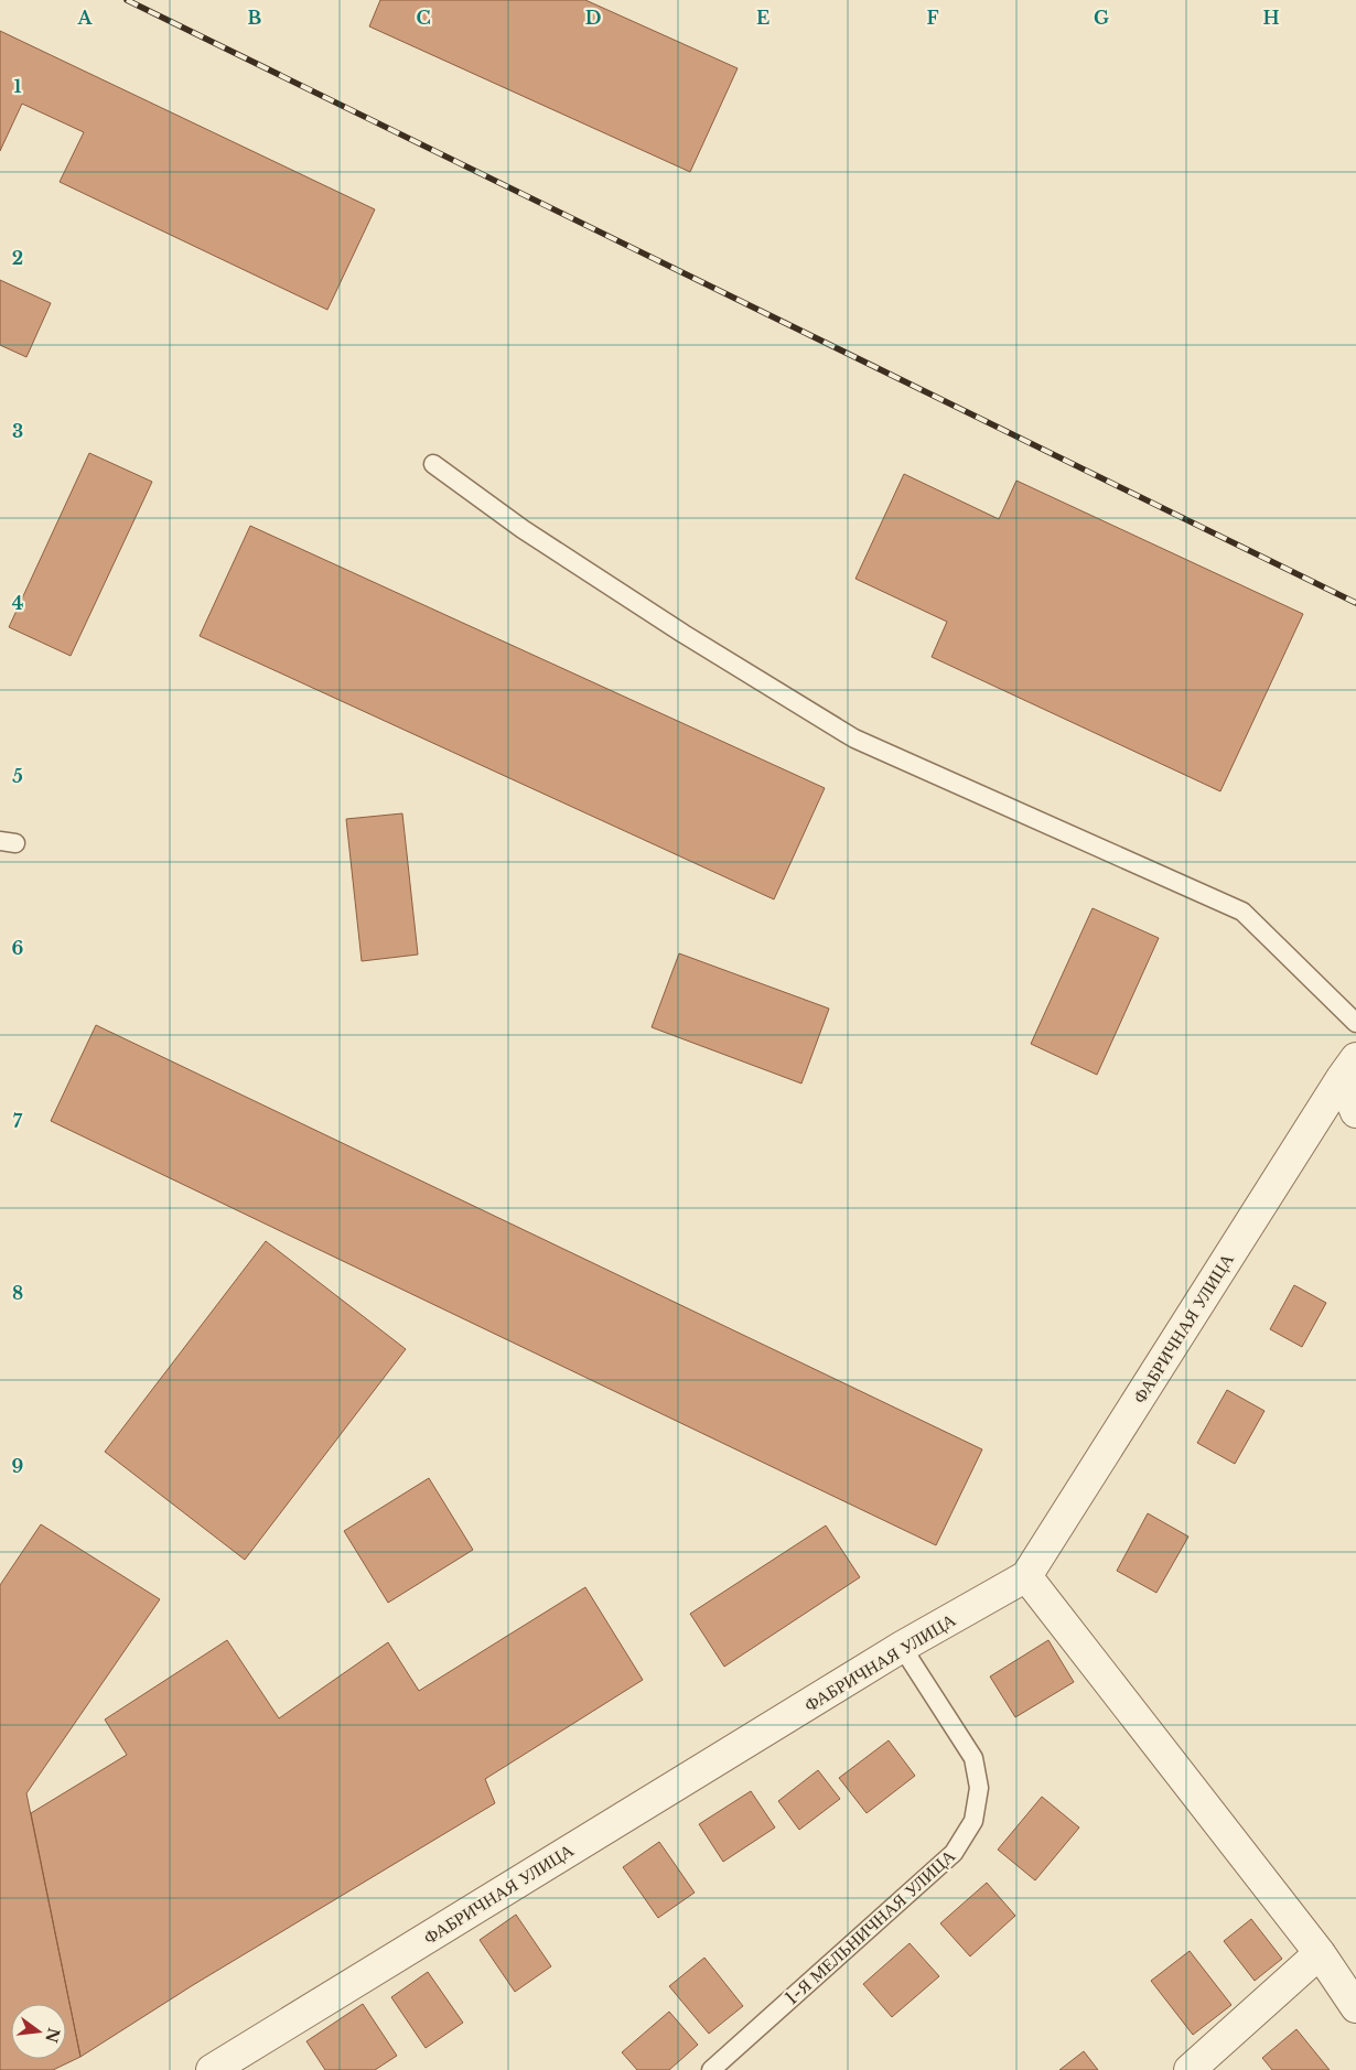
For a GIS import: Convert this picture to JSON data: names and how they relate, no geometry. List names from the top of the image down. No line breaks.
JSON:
{"streets":{"street":["ФАБРИЧНАЯ УЛИЦА"],"lane":["1-Я МЕЛЬНИЧНАЯ УЛИЦА"]},"crossings":[["ФАБРИЧНАЯ УЛИЦА","1-Я МЕЛЬНИЧНАЯ УЛИЦА"]],"north":"right","grid":{"columns":["A","B","C","D","E","F","G","H"],"rows":["1","2","3","4","5","6","7","8","9"]}}
